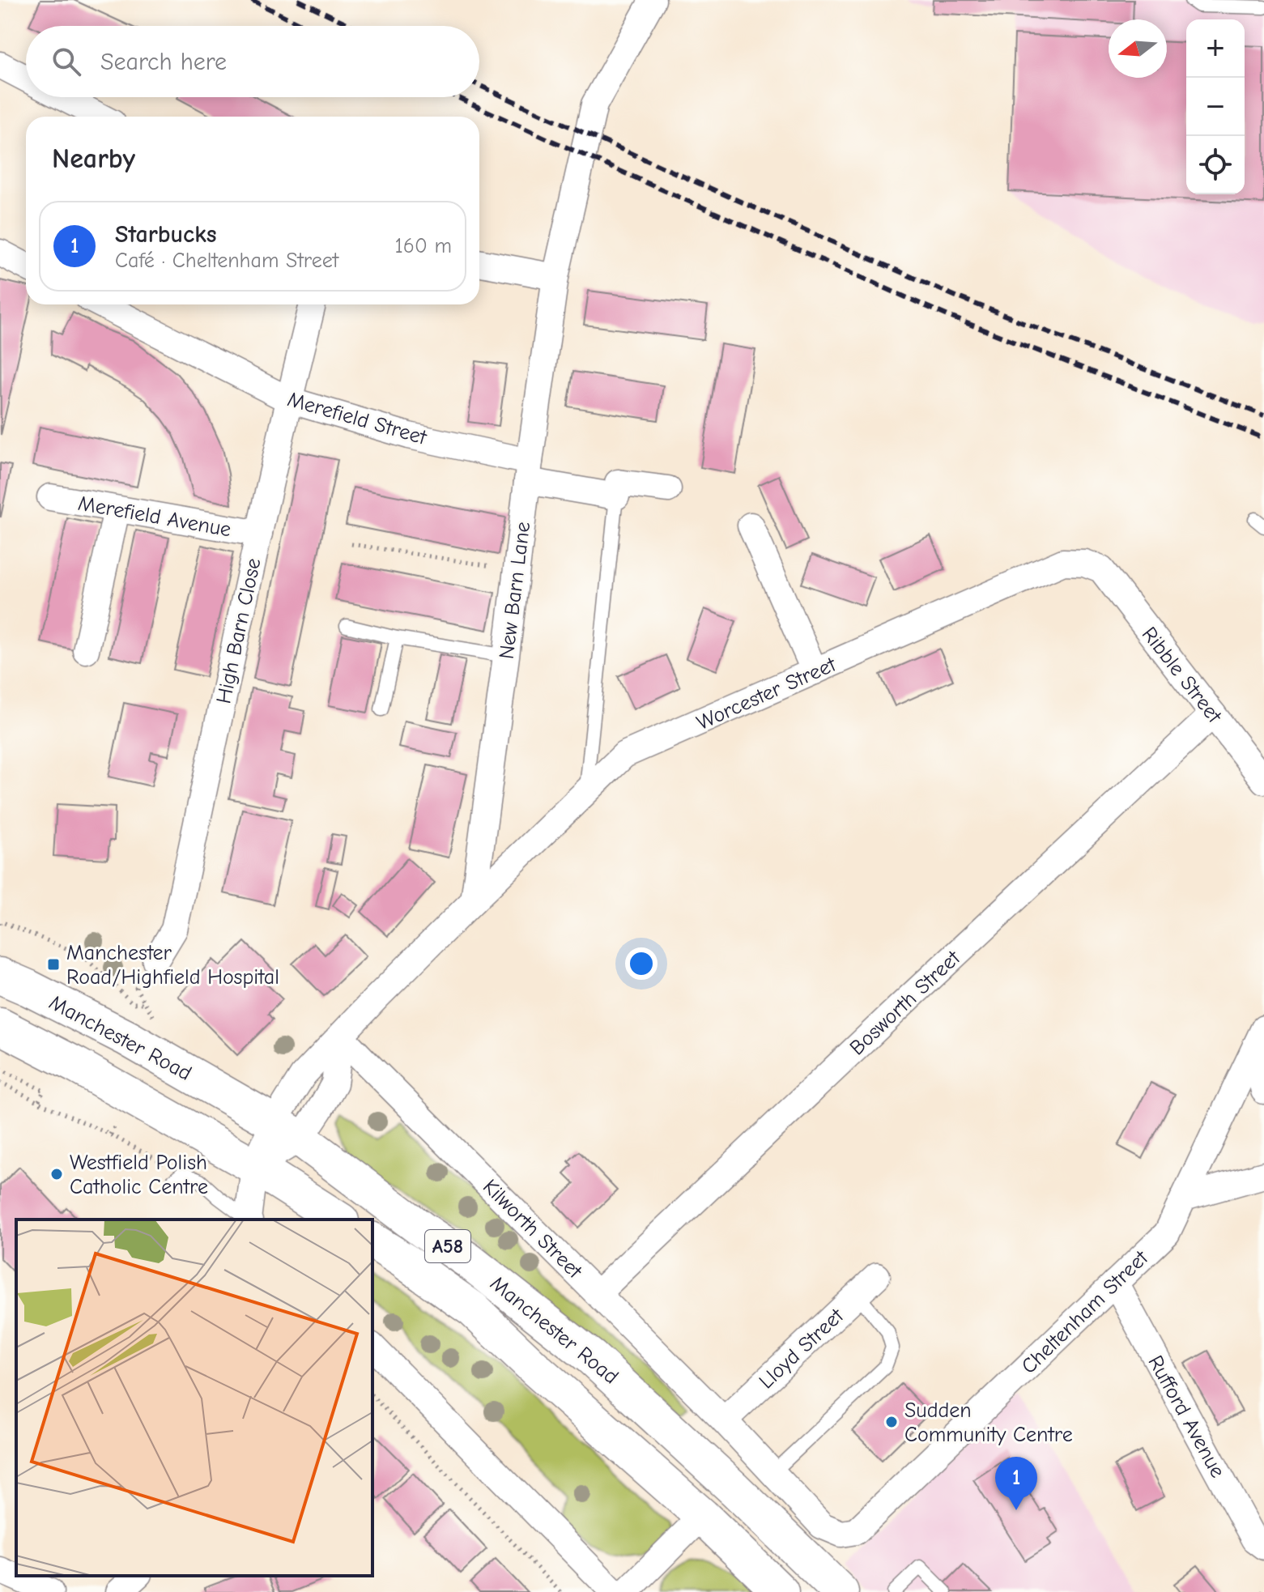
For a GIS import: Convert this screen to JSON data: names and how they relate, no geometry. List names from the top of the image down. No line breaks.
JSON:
{"streets":{"highway":["Manchester Road","A58"],"street":["Merefield Street","Merefield Avenue","New Barn Lane","High Barn Close","Ribble Street","Worcester Street","Bosworth Street","Kilworth Street","Cheltenham Street","Lloyd Street","Rufford Avenue"]},"crossings":[["Merefield Street","New Barn Lane"],["Merefield Street","High Barn Close"],["Merefield Avenue","High Barn Close"],["New Barn Lane","Worcester Street"],["Ribble Street","Worcester Street"],["Ribble Street","Bosworth Street"],["Bosworth Street","Kilworth Street"],["Kilworth Street","Cheltenham Street"],["Kilworth Street","Lloyd Street"],["Cheltenham Street","Lloyd Street"],["Cheltenham Street","Rufford Avenue"]],"places":{"transit":["Manchester Road/Highfield Hospital"],"other":["Westfield Polish Catholic Centre","Sudden Community Centre"]},"north":"left","page":{"map_buttons":["+","−"],"search":"Search here","heading":"Nearby","list":[{"mark":"1","name":"Starbucks","note":"Café · Cheltenham Street","value":"160 m"}],"pins":"1"}}
